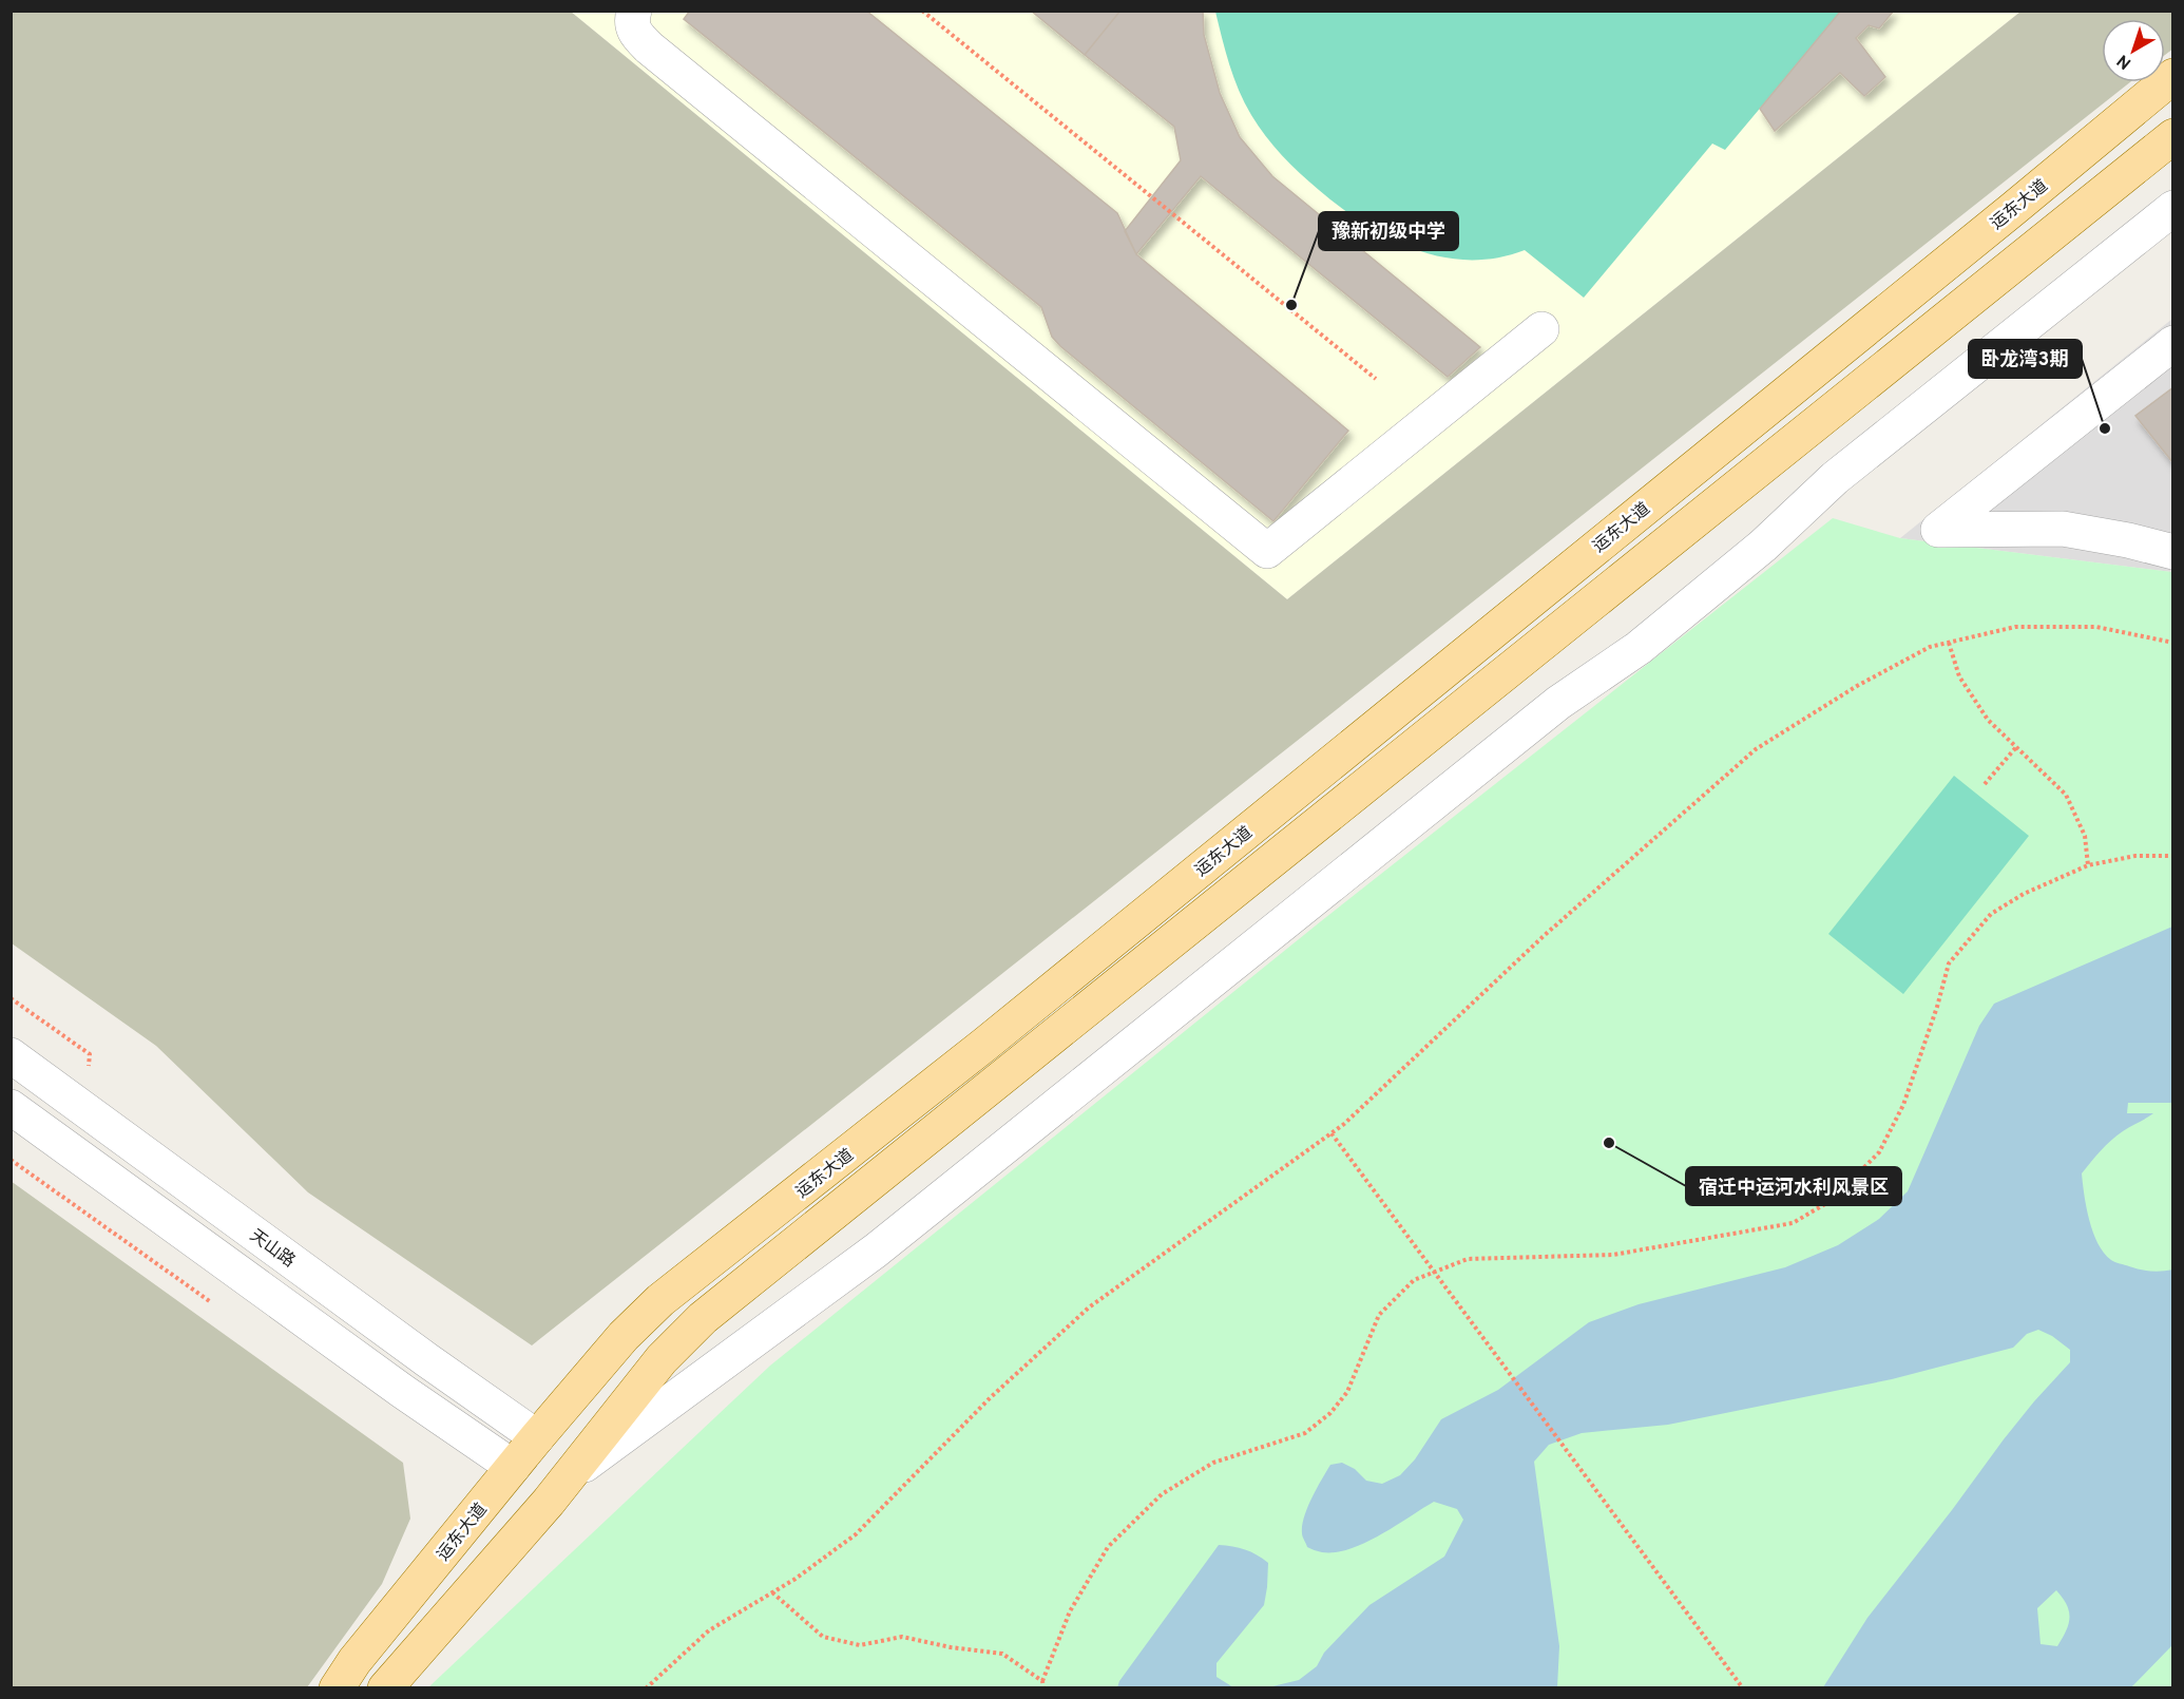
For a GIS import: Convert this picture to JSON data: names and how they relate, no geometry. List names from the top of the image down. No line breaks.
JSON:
{"streets":{"main road":["运东大道"],"street":["天山路"]},"crossings":[["运东大道","天山路"]],"places":["豫新初级中学","卧龙湾3期","宿迁中运河水利风景区"],"north":"bottom left"}
